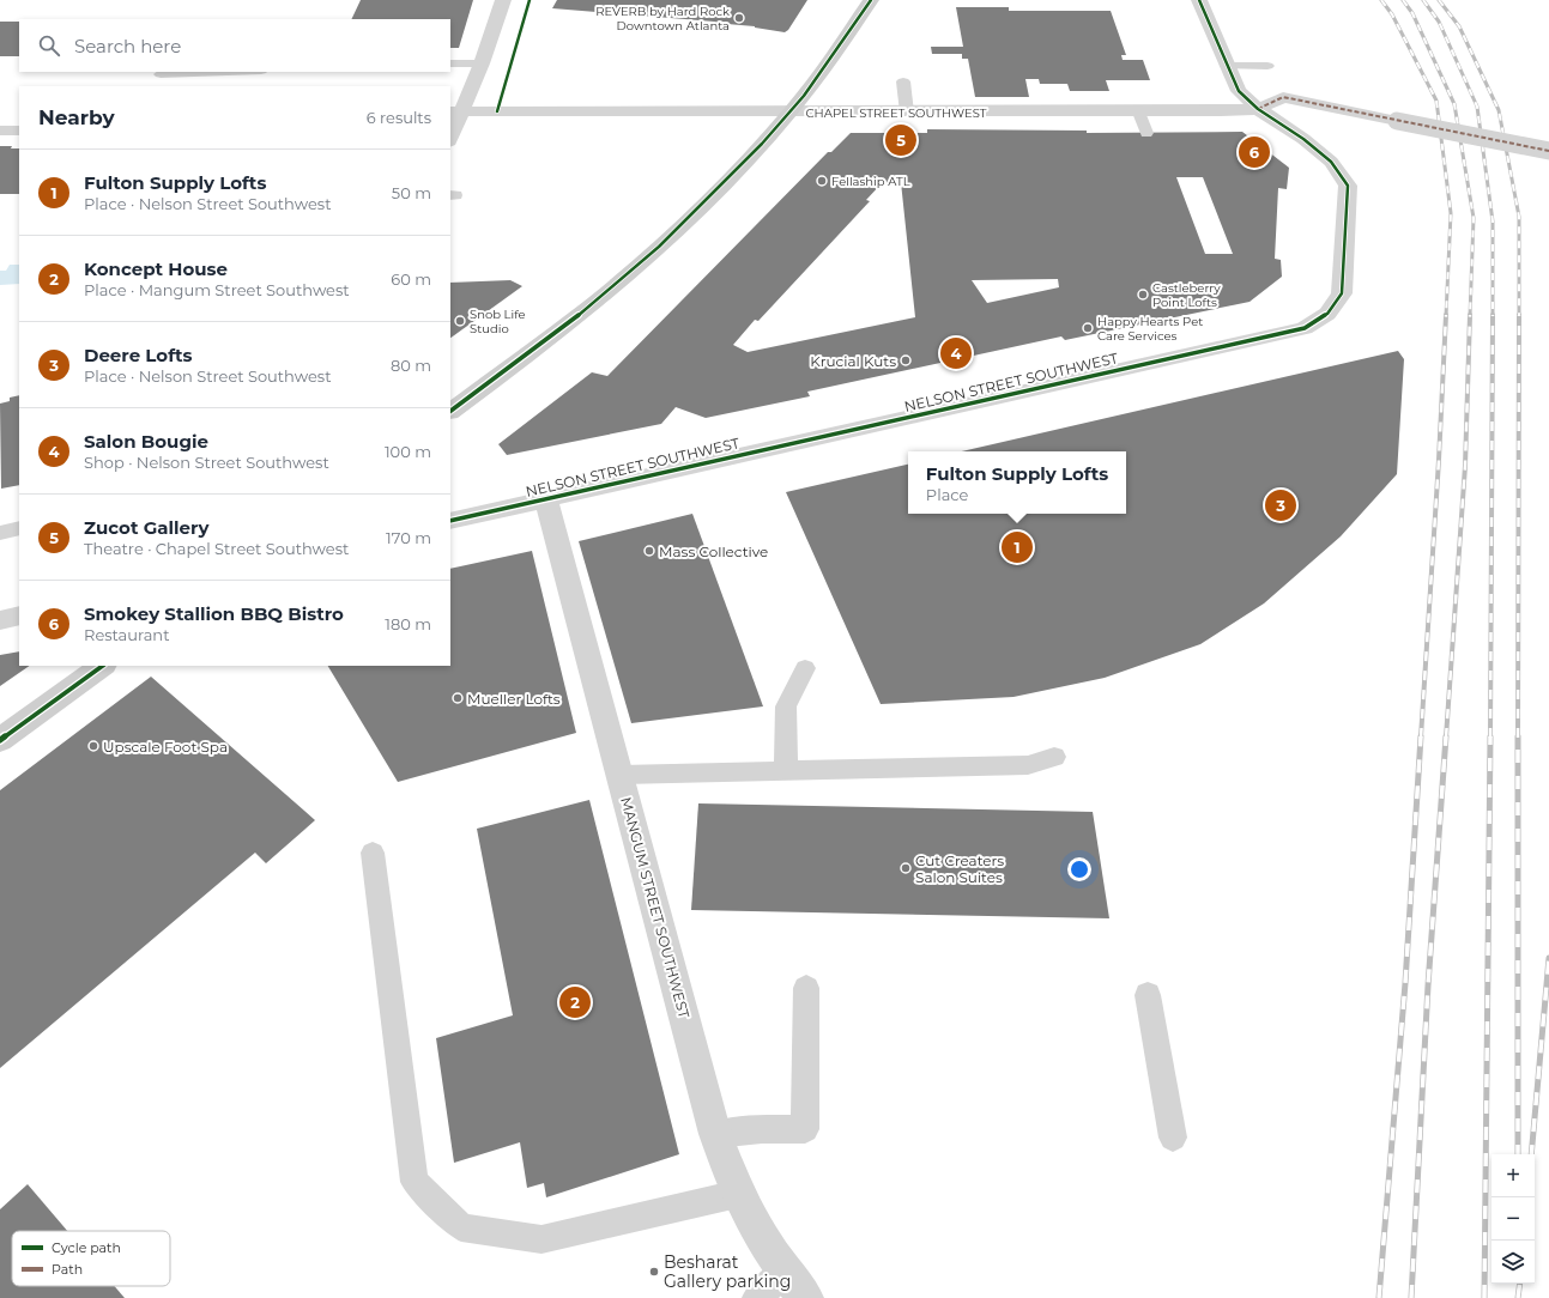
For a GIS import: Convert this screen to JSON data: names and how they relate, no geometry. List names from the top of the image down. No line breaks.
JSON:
{"streets":{"street":["CHAPEL STREET SOUTHWEST","NELSON STREET SOUTHWEST","MANGUM STREET SOUTHWEST"]},"crossings":[["CHAPEL STREET SOUTHWEST","NELSON STREET SOUTHWEST"],["NELSON STREET SOUTHWEST","MANGUM STREET SOUTHWEST"]],"places":["REVERB by Hard Rock Downtown Atlanta","Fellaship ATL","Castleberry Point Lofts","Snob Life Studio","Happy Hearts Pet Care Services","Krucial Kuts","Mass Collective","Mueller Lofts","Upscale Foot Spa","Cut Creaters Salon Suites","Besharat Gallery parking"],"legend":["Cycle path","Path"],"page":{"search":"Search here","heading":["Nearby","6 results"],"pins":["5","6","4","3","1","2"],"list":[{"mark":"1","name":"Fulton Supply Lofts","note":"Place · Nelson Street Southwest","value":"50 m"},{"mark":"2","name":"Koncept House","note":"Place · Mangum Street Southwest","value":"60 m"},{"mark":"3","name":"Deere Lofts","note":"Place · Nelson Street Southwest","value":"80 m"},{"mark":"4","name":"Salon Bougie","note":"Shop · Nelson Street Southwest","value":"100 m"},{"mark":"5","name":"Zucot Gallery","note":"Theatre · Chapel Street Southwest","value":"170 m"},{"mark":"6","name":"Smokey Stallion BBQ Bistro","note":"Restaurant","value":"180 m"}],"popup":["Fulton Supply Lofts","Place"],"map_buttons":["+","−"]}}
